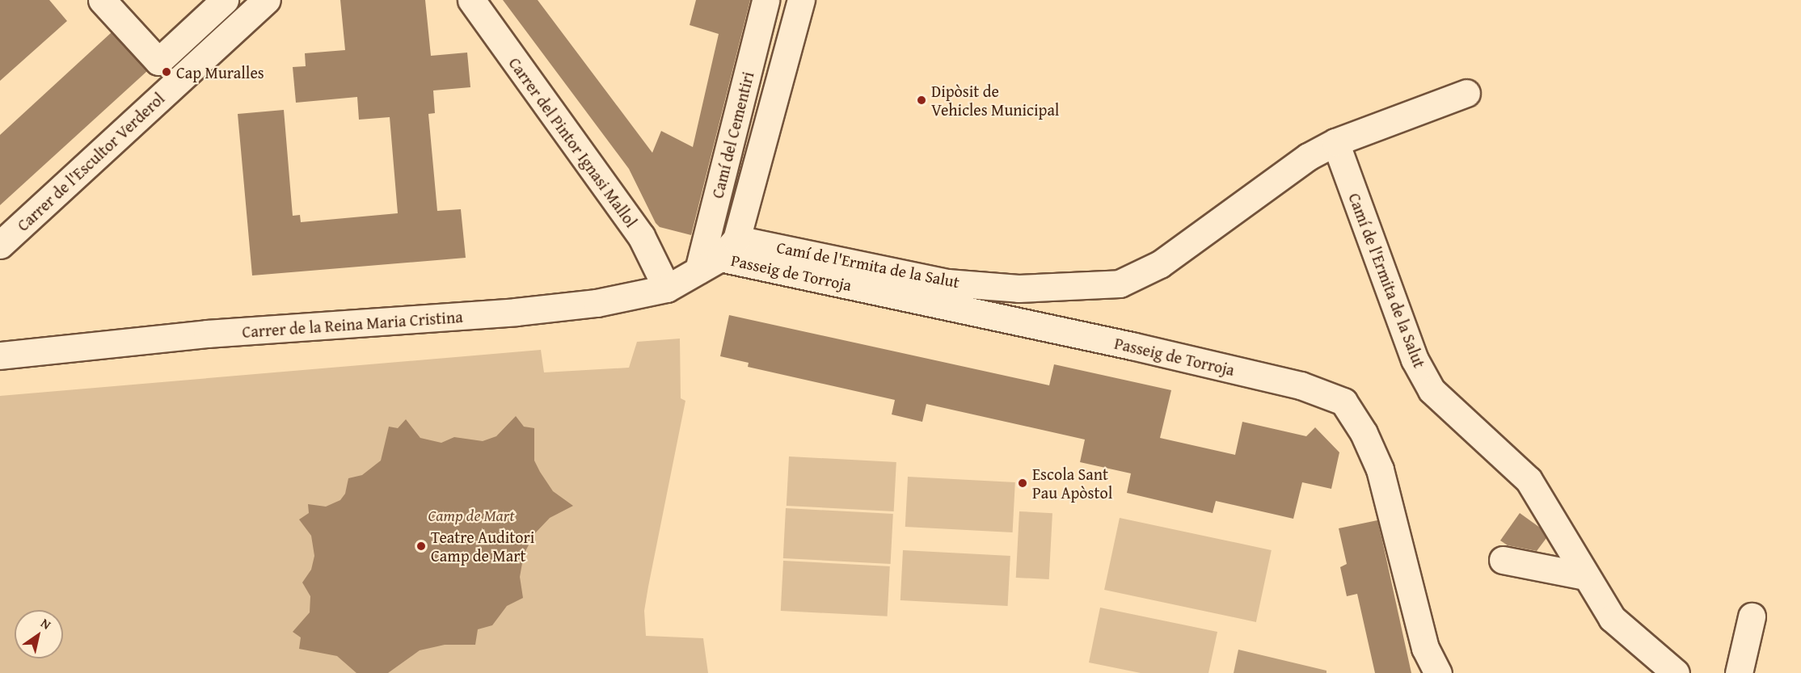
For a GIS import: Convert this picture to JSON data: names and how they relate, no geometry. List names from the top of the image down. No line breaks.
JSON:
{"streets":{"street":["Camí del Cementiri","Carrer del Pintor Ignasi Mallol","Carrer de l'Escultor Verderol","Camí de l'Ermita de la Salut","Passeig de Torroja","Carrer de la Reina Maria Cristina"]},"crossings":[["Camí del Cementiri","Camí de l'Ermita de la Salut"],["Camí del Cementiri","Passeig de Torroja"],["Camí del Cementiri","Carrer de la Reina Maria Cristina"],["Carrer del Pintor Ignasi Mallol","Carrer de la Reina Maria Cristina"],["Camí de l'Ermita de la Salut","Passeig de Torroja"],["Camí de l'Ermita de la Salut","Carrer de la Reina Maria Cristina"],["Passeig de Torroja","Carrer de la Reina Maria Cristina"]],"parks":["Camp de Mart"],"places":["Cap Muralles","Dipòsit de Vehicles Municipal","Escola Sant Pau Apòstol","Teatre Auditori Camp de Mart"],"north":"top right"}
